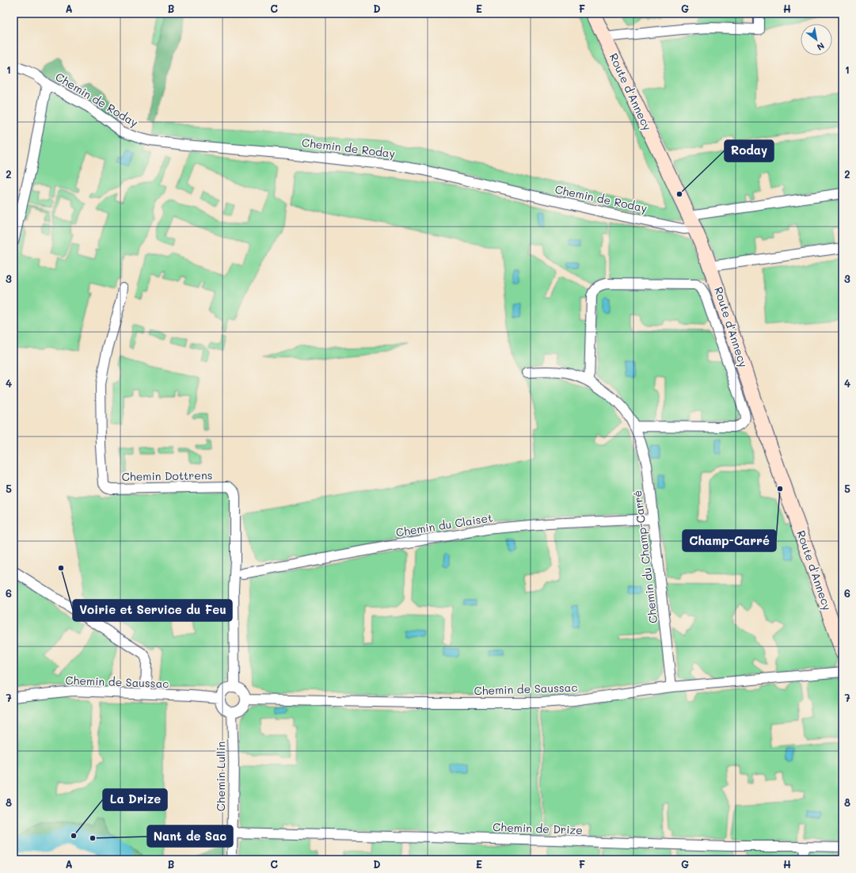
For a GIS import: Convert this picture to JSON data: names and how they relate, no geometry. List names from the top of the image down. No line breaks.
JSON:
{"streets":{"main road":["Route d'Annecy"],"street":["Chemin de Roday","Chemin Dottrens","Chemin du Claiset","Chemin du Champ-Carré","Chemin de Saussac","Chemin Lullin","Chemin de Drize"]},"crossings":[["Route d'Annecy","Chemin de Roday"],["Chemin Dottrens","Chemin de Saussac"],["Chemin Dottrens","Chemin Lullin"],["Chemin du Claiset","Chemin du Champ-Carré"],["Chemin du Champ-Carré","Chemin de Saussac"],["Chemin de Saussac","Chemin Lullin"],["Chemin Lullin","Chemin de Drize"]],"places":["Roday","Champ-Carré","Voirie et Service du Feu","La Drize","Nant de Sac"],"north":"bottom right","grid":{"columns":["A","B","C","D","E","F","G","H"],"rows":["1","2","3","4","5","6","7","8"]}}
